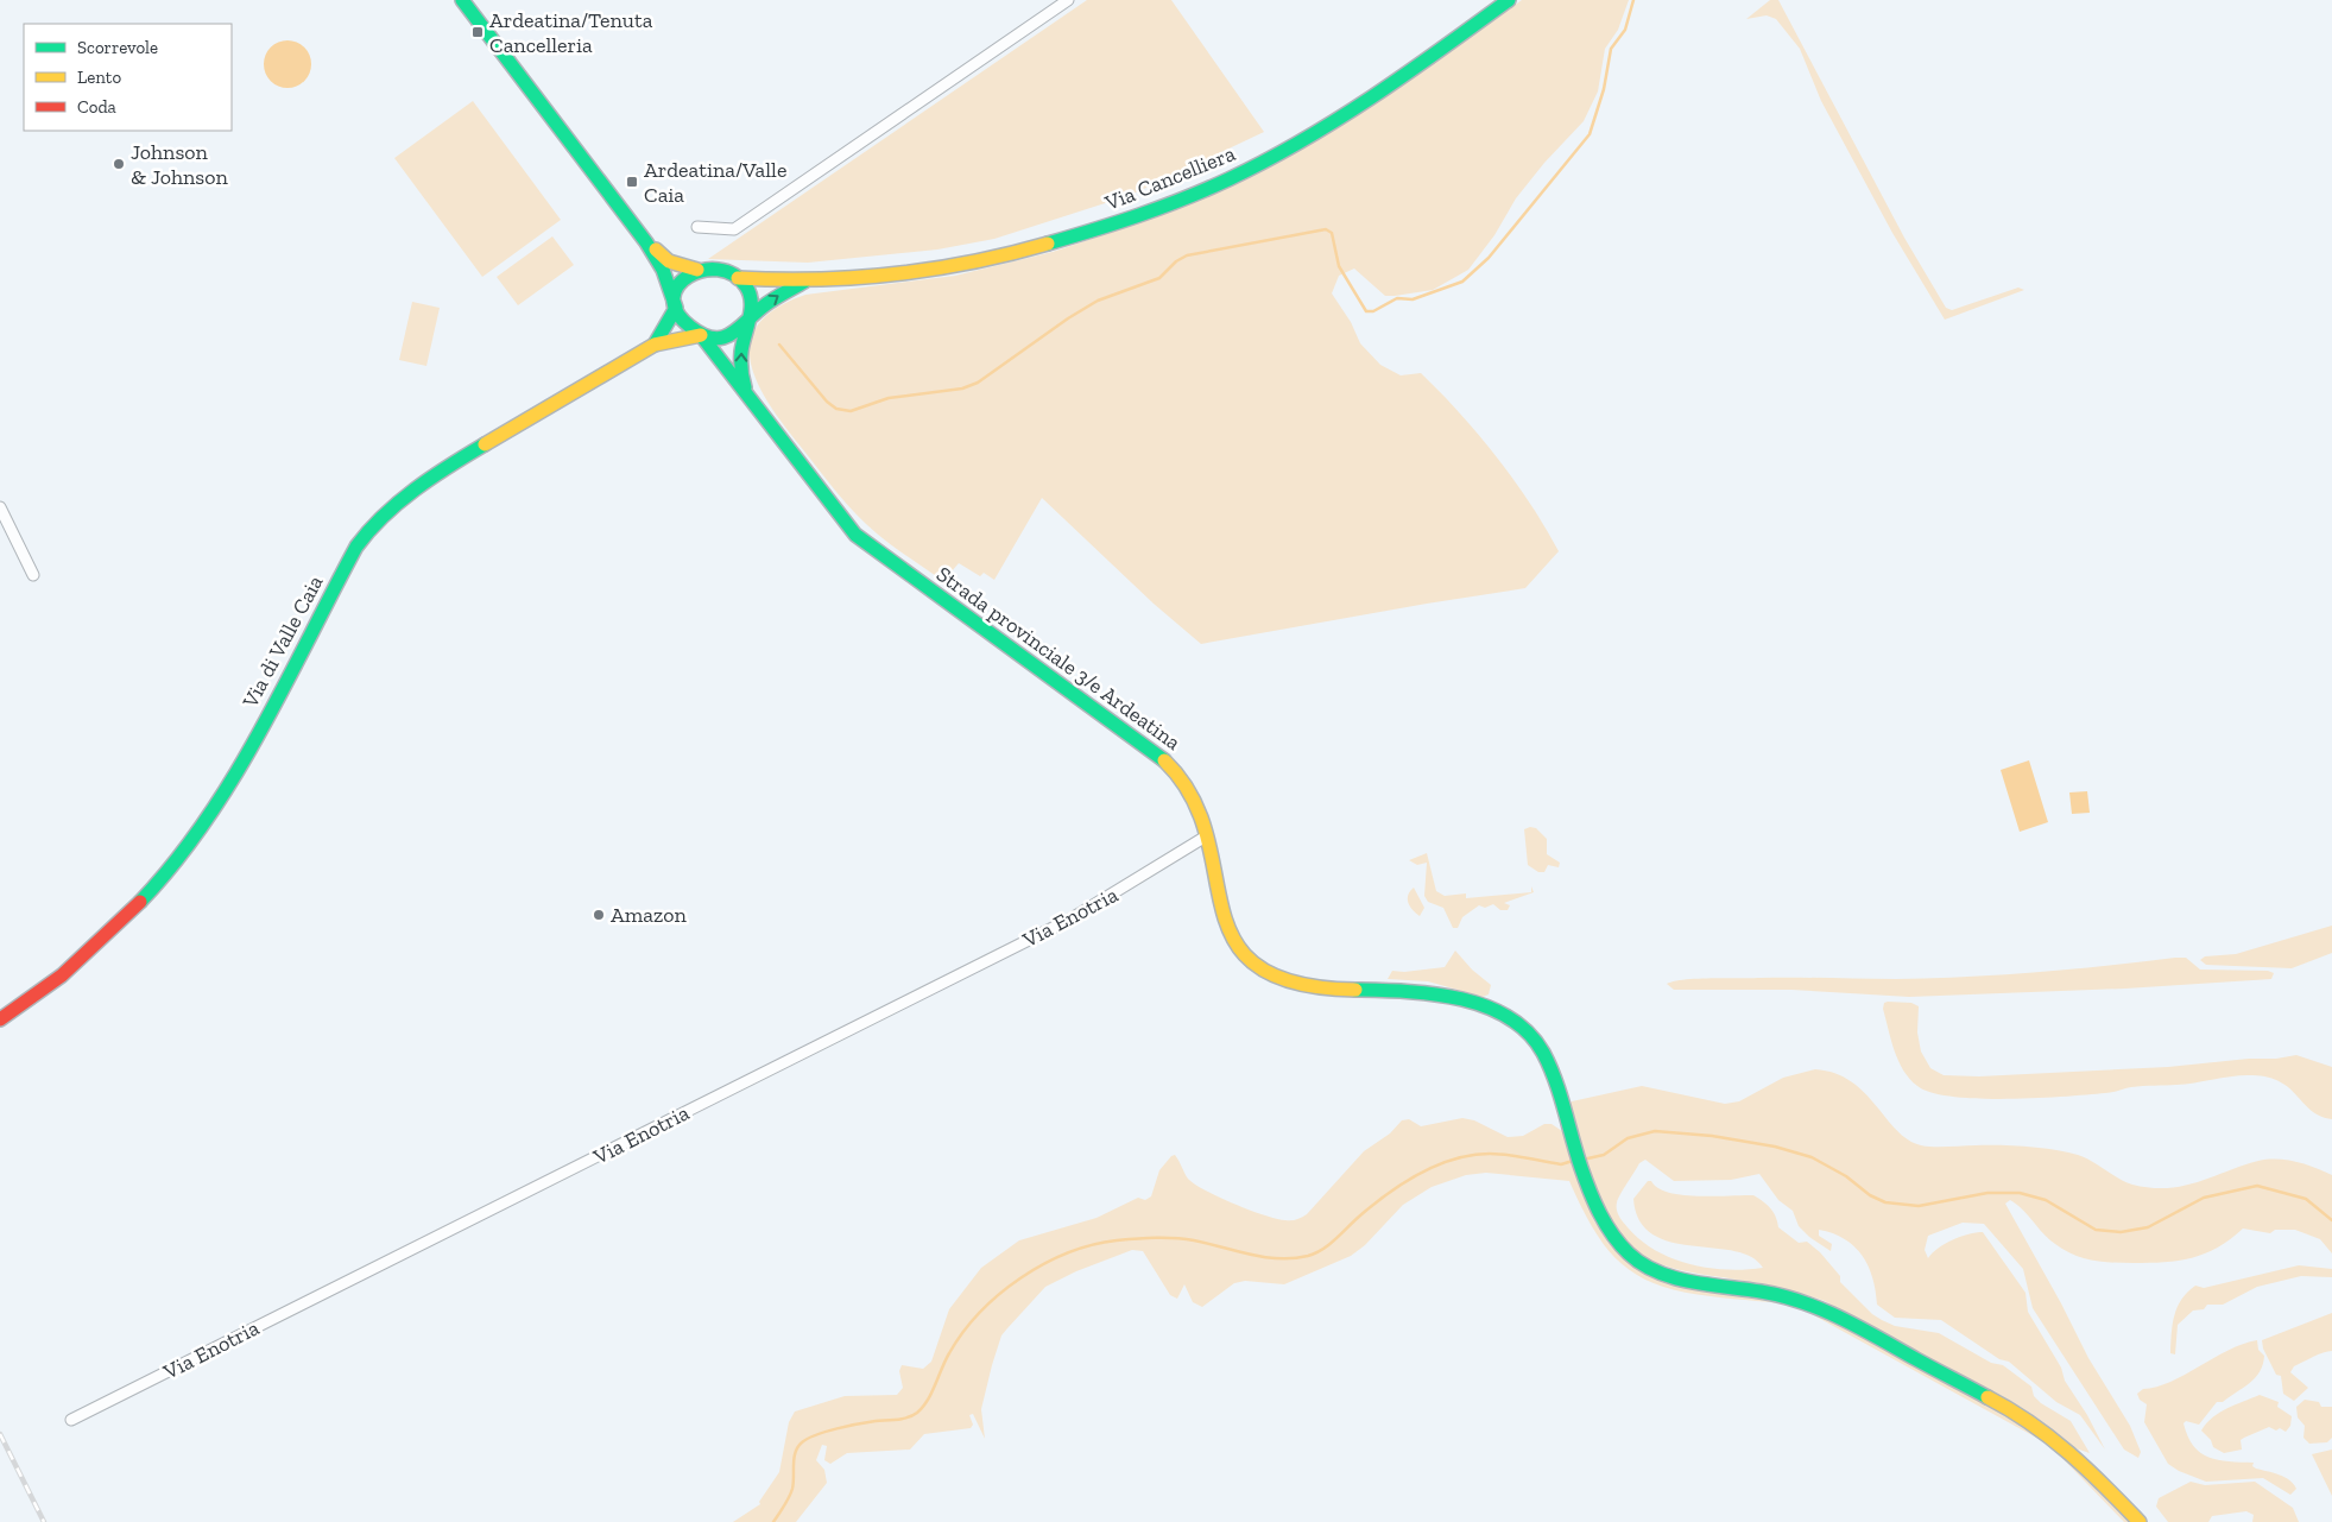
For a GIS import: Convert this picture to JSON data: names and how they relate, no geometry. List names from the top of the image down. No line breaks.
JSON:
{"streets":{"main road":["Via Cancelliera","Via di Valle Caia","Strada provinciale 3/e Ardeatina"],"street":["Via Enotria"]},"crossings":[["Via Cancelliera","Via di Valle Caia"],["Via Cancelliera","Strada provinciale 3/e Ardeatina"],["Via di Valle Caia","Strada provinciale 3/e Ardeatina"],["Strada provinciale 3/e Ardeatina","Via Enotria"]],"places":{"transit":["Ardeatina/Tenuta Cancelleria","Ardeatina/Valle Caia"],"other":["Johnson & Johnson","Amazon"]},"legend":["Scorrevole","Lento","Coda"]}
